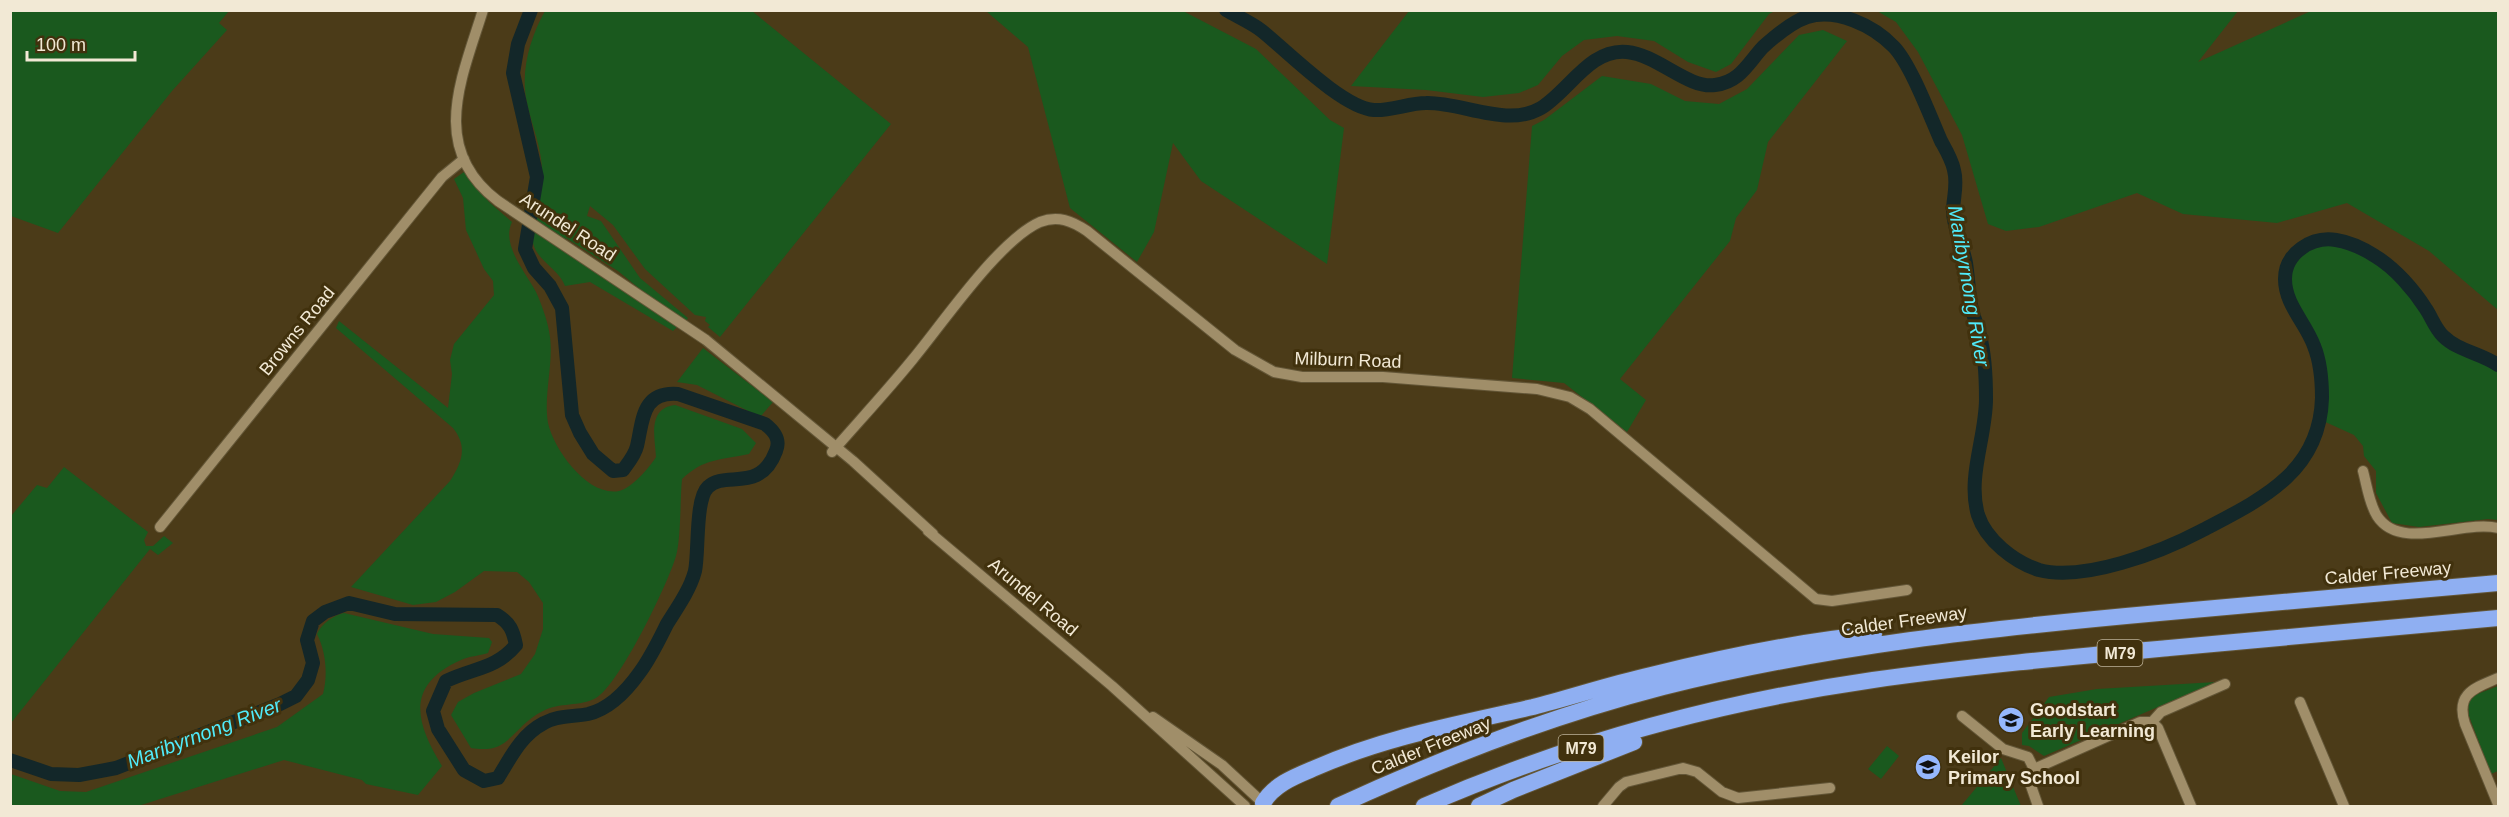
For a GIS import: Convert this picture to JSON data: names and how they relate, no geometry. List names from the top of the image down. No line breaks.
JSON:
{"streets":{"highway":["Calder Freeway","M79"],"street":["Arundel Road","Browns Road","Milburn Road"]},"crossings":[["Arundel Road","Browns Road"],["Arundel Road","Milburn Road"]],"water":["Maribyrnong River"],"places":{"school or university":["Goodstart Early Learning","Keilor Primary School"]},"scale_bar":"100 m"}
